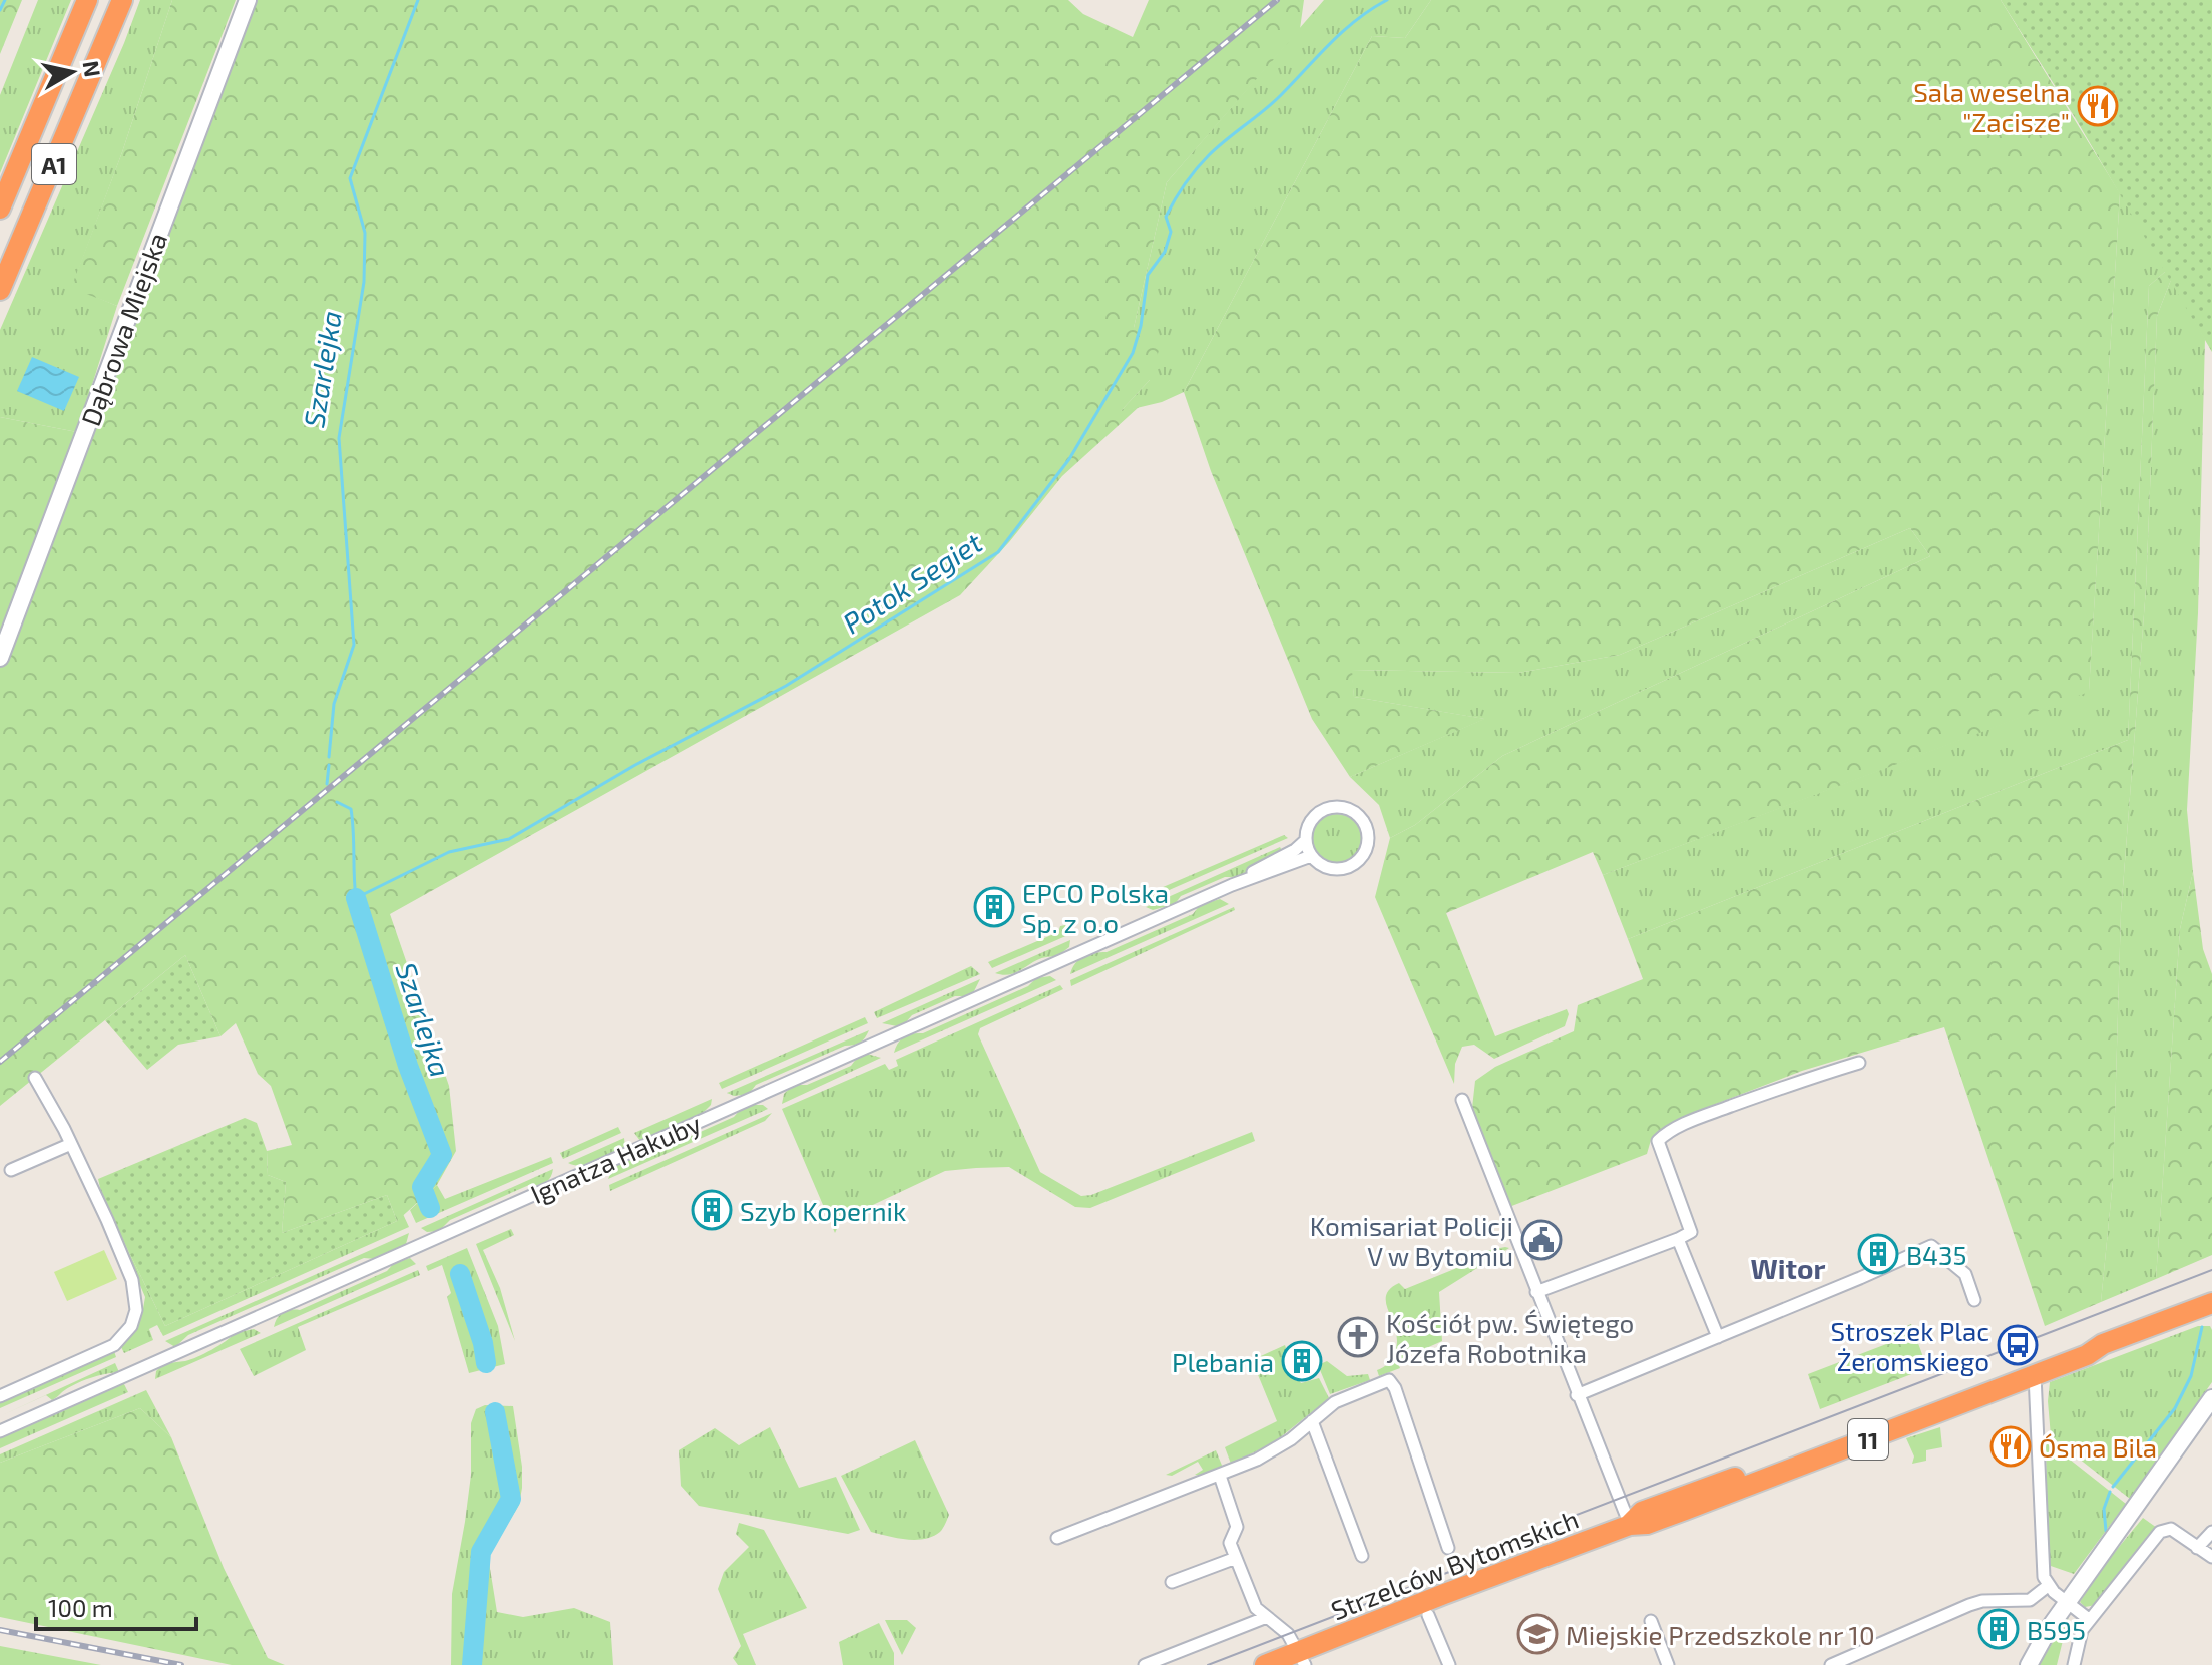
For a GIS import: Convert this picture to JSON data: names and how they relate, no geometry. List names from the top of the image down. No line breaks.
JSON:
{"streets":{"highway":["A1","11","Strzelców Bytomskich"],"street":["Dąbrowa Miejska","Ignatza Hakuby"]},"districts":["Witor"],"water":["Szarlejka","Potok Segiet"],"places":{"restaurant":["Sala weselna \"Zacisze\"","Ósma Bila"],"building":["EPCO Polska Sp. z o.o","Szyb Kopernik","B435","Plebania","B595"],"public building":["Komisariat Policji V w Bytomiu"],"church":["Kościół pw. Świętego Józefa Robotnika"],"bus stop":["Stroszek Plac Żeromskiego"],"school or university":["Miejskie Przedszkole nr 10"]},"scale_bar":"100 m","north":"right"}
